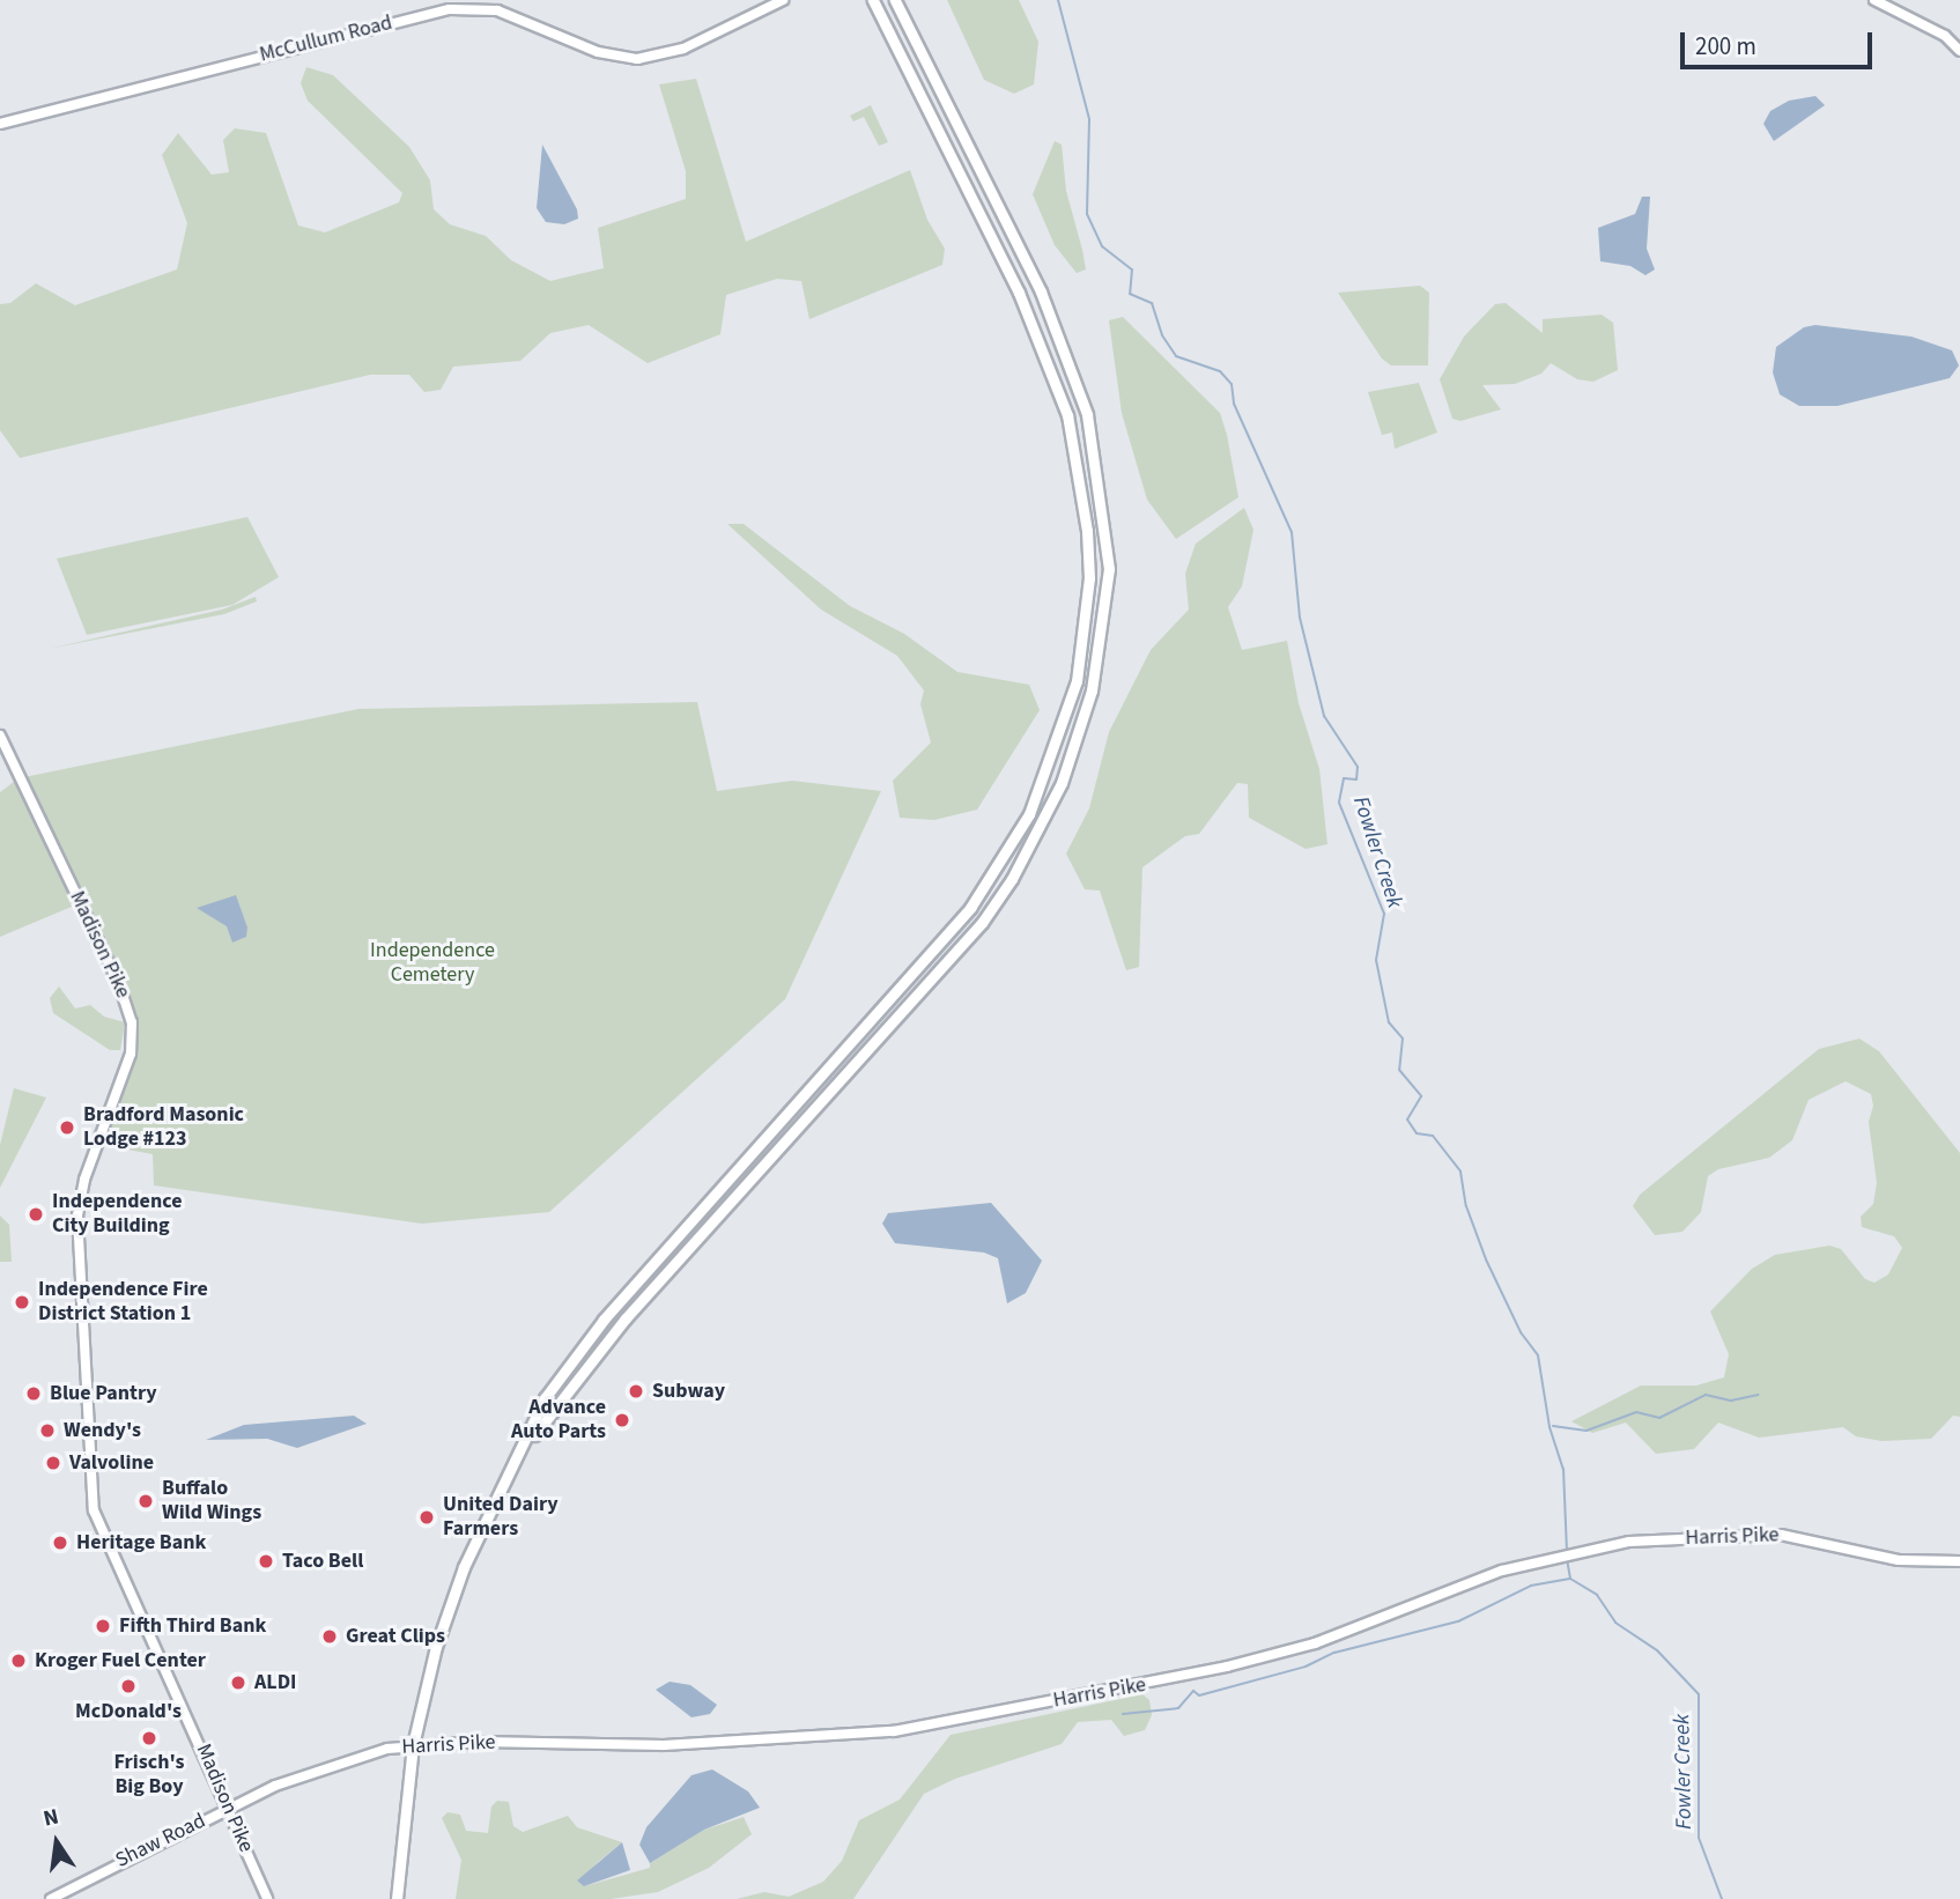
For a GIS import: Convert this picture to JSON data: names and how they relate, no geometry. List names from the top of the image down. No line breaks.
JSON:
{"streets":{"main road":["McCullum Road","Madison Pike","Harris Pike","Shaw Road"]},"crossings":[["Madison Pike","Harris Pike"],["Madison Pike","Shaw Road"],["Harris Pike","Shaw Road"]],"water":["Fowler Creek"],"parks":["Independence Cemetery"],"places":["Bradford Masonic Lodge #123","Independence City Building","Independence Fire District Station 1","Subway","Blue Pantry","Advance Auto Parts","Wendy's","Valvoline","Buffalo Wild Wings","United Dairy Farmers","Heritage Bank","Taco Bell","Fifth Third Bank","Great Clips","Kroger Fuel Center","ALDI","McDonald's","Frisch's Big Boy"],"scale_bar":"200 m","north":"top"}
